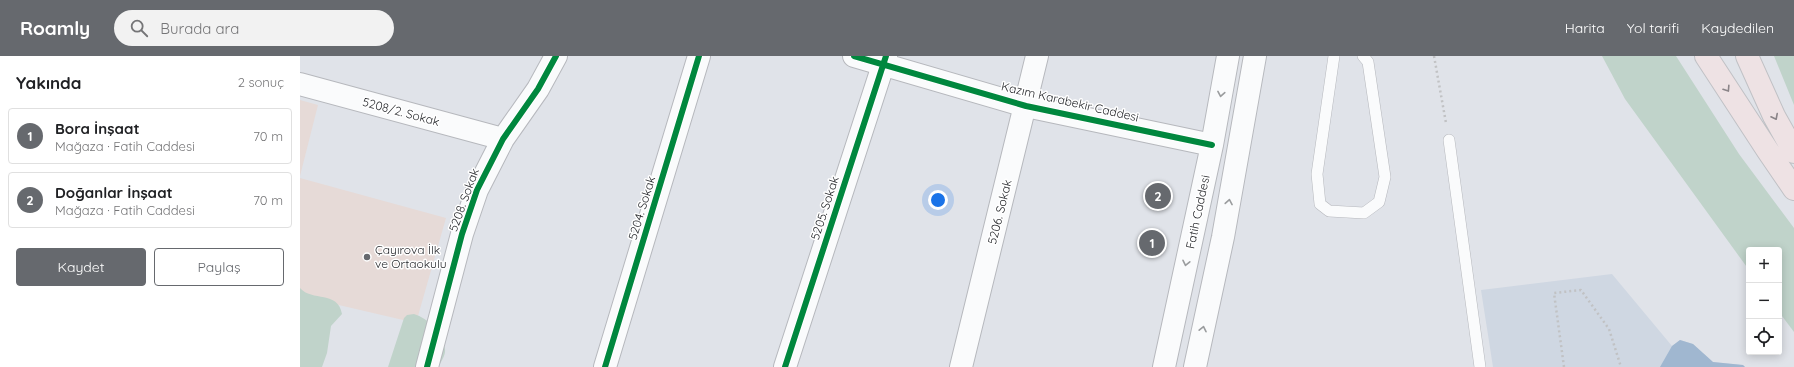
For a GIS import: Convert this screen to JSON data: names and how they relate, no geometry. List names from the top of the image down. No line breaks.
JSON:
{"streets":{"street":["Kazım Karabekir Caddesi","5208/2. Sokak","5208. Sokak","5204. Sokak","5205. Sokak","5206. Sokak","Fatih Caddesi"]},"crossings":[["Kazım Karabekir Caddesi","5205. Sokak"],["Kazım Karabekir Caddesi","5206. Sokak"],["Kazım Karabekir Caddesi","Fatih Caddesi"],["5208/2. Sokak","5208. Sokak"]],"places":["Çayırova İlk ve Ortaokulu"],"page":{"header":"Roamly","search":"Burada ara","nav":["Harita","Yol tarifi","Kaydedilen"],"heading":["Yakında","2 sonuç"],"list":[{"mark":"1","name":"Bora İnşaat","note":"Mağaza · Fatih Caddesi","value":"70 m"},{"mark":"2","name":"Doğanlar İnşaat","note":"Mağaza · Fatih Caddesi","value":"70 m"}],"pins":["2","1"],"buttons":["Kaydet","Paylaş"],"map_buttons":["+","−"]}}
